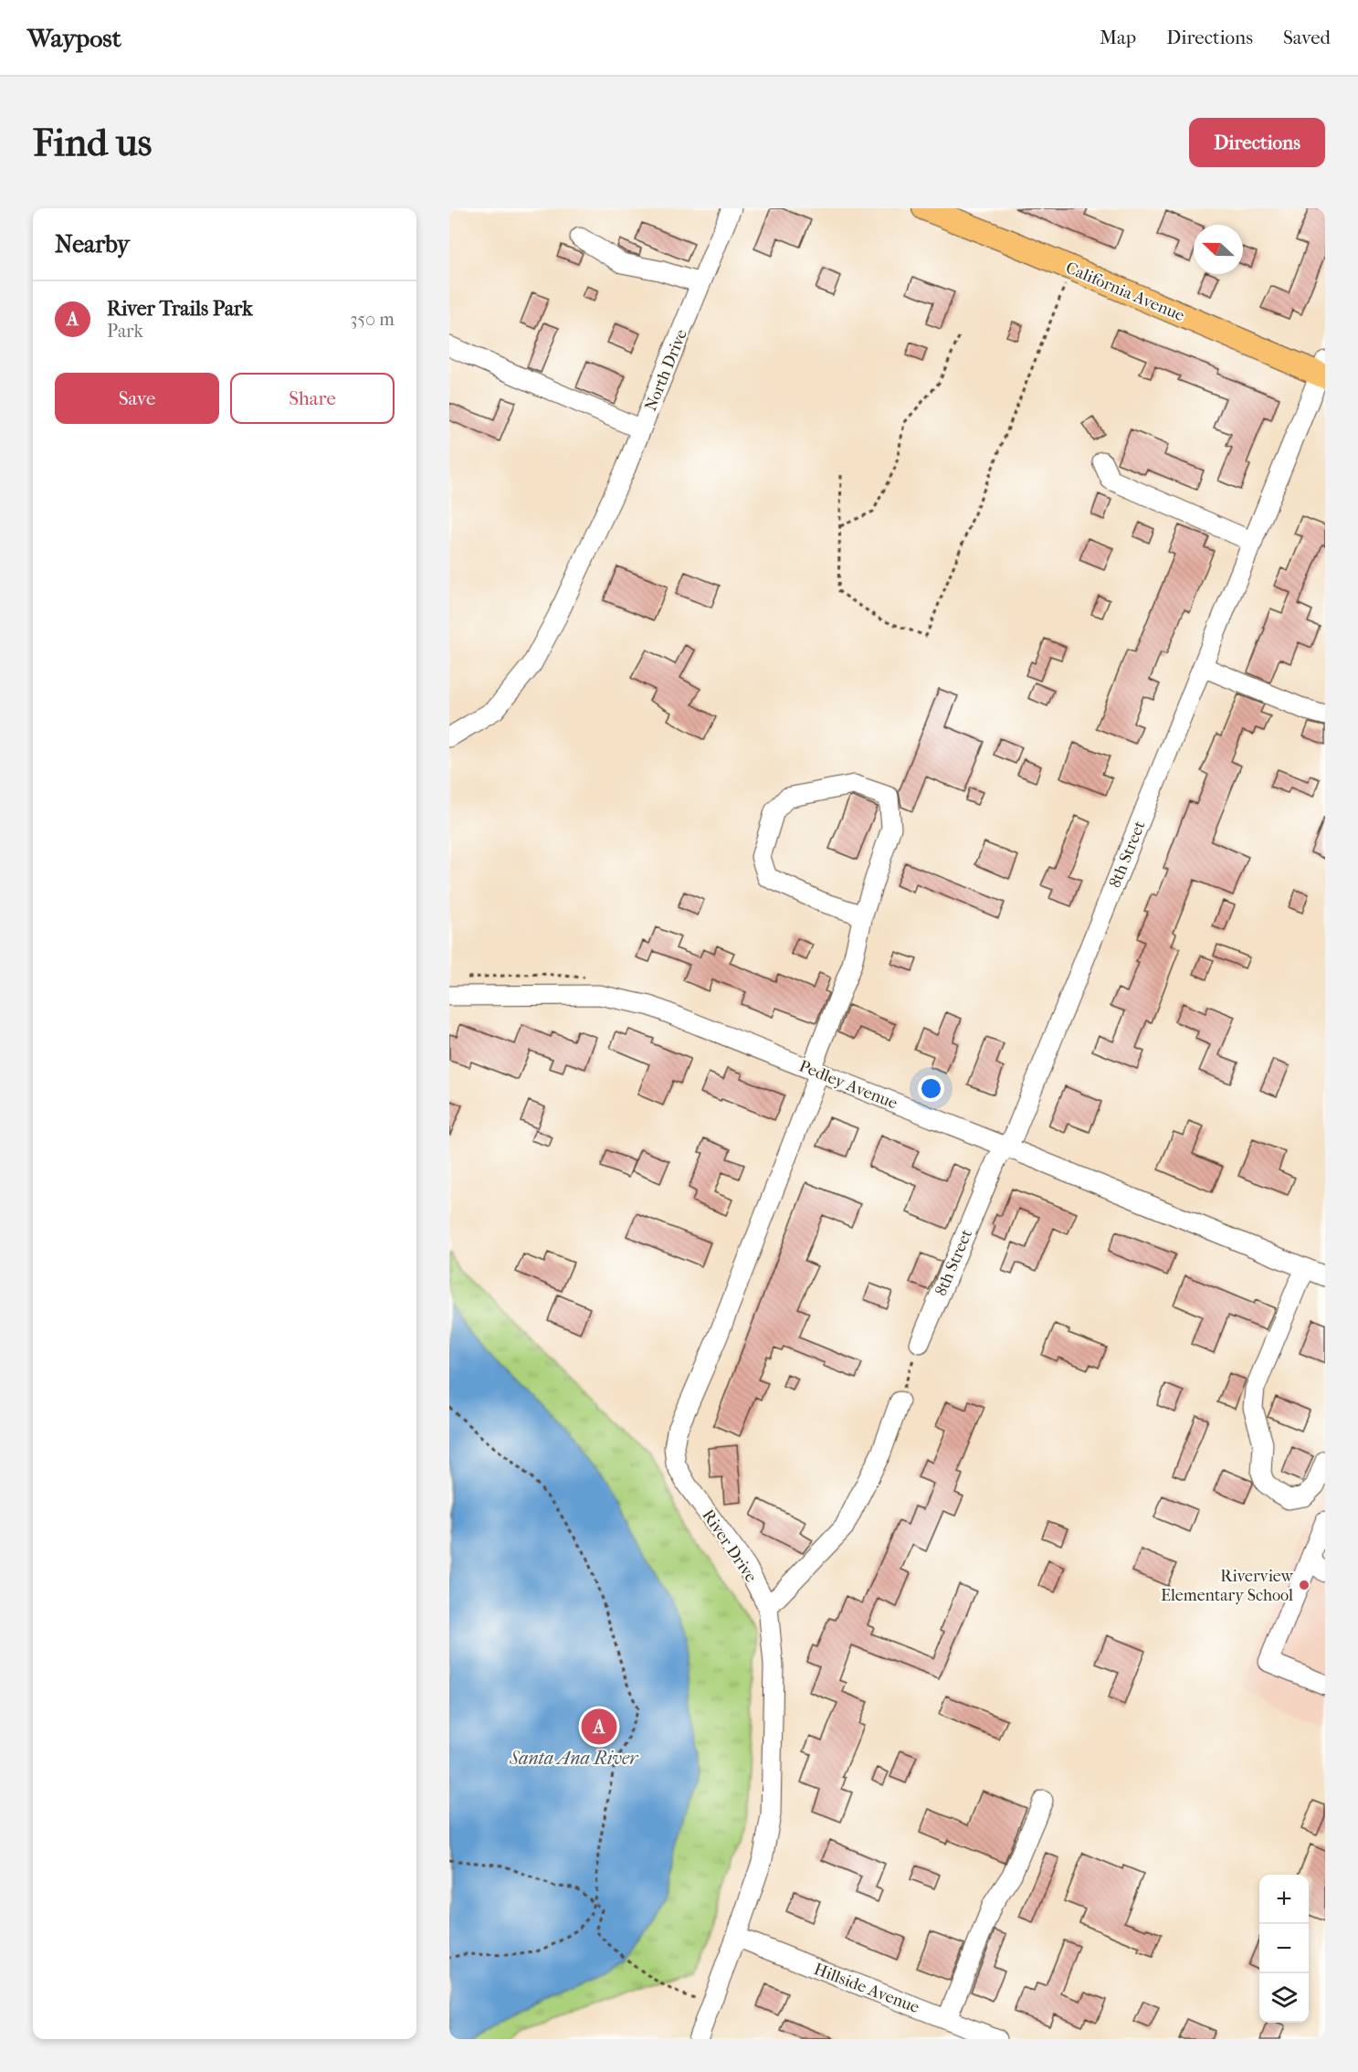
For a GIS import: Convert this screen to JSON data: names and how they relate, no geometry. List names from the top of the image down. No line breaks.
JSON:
{"streets":{"main road":["California Avenue"],"street":["North Drive","8th Street","Pedley Avenue","River Drive","Hillside Avenue"]},"crossings":[["California Avenue","8th Street"],["8th Street","Pedley Avenue"],["Pedley Avenue","River Drive"],["River Drive","Hillside Avenue"]],"water":["Santa Ana River"],"places":["Riverview Elementary School"],"north":"left","page":{"header":"Waypost","nav":["Map","Directions","Saved"],"buttons":["Directions",["Save","Share"]],"title":"Find us","heading":"Nearby","list":[{"mark":"A","name":"River Trails Park","note":"Park","value":"350 m"}],"pins":"A","map_buttons":["+","−"]}}
